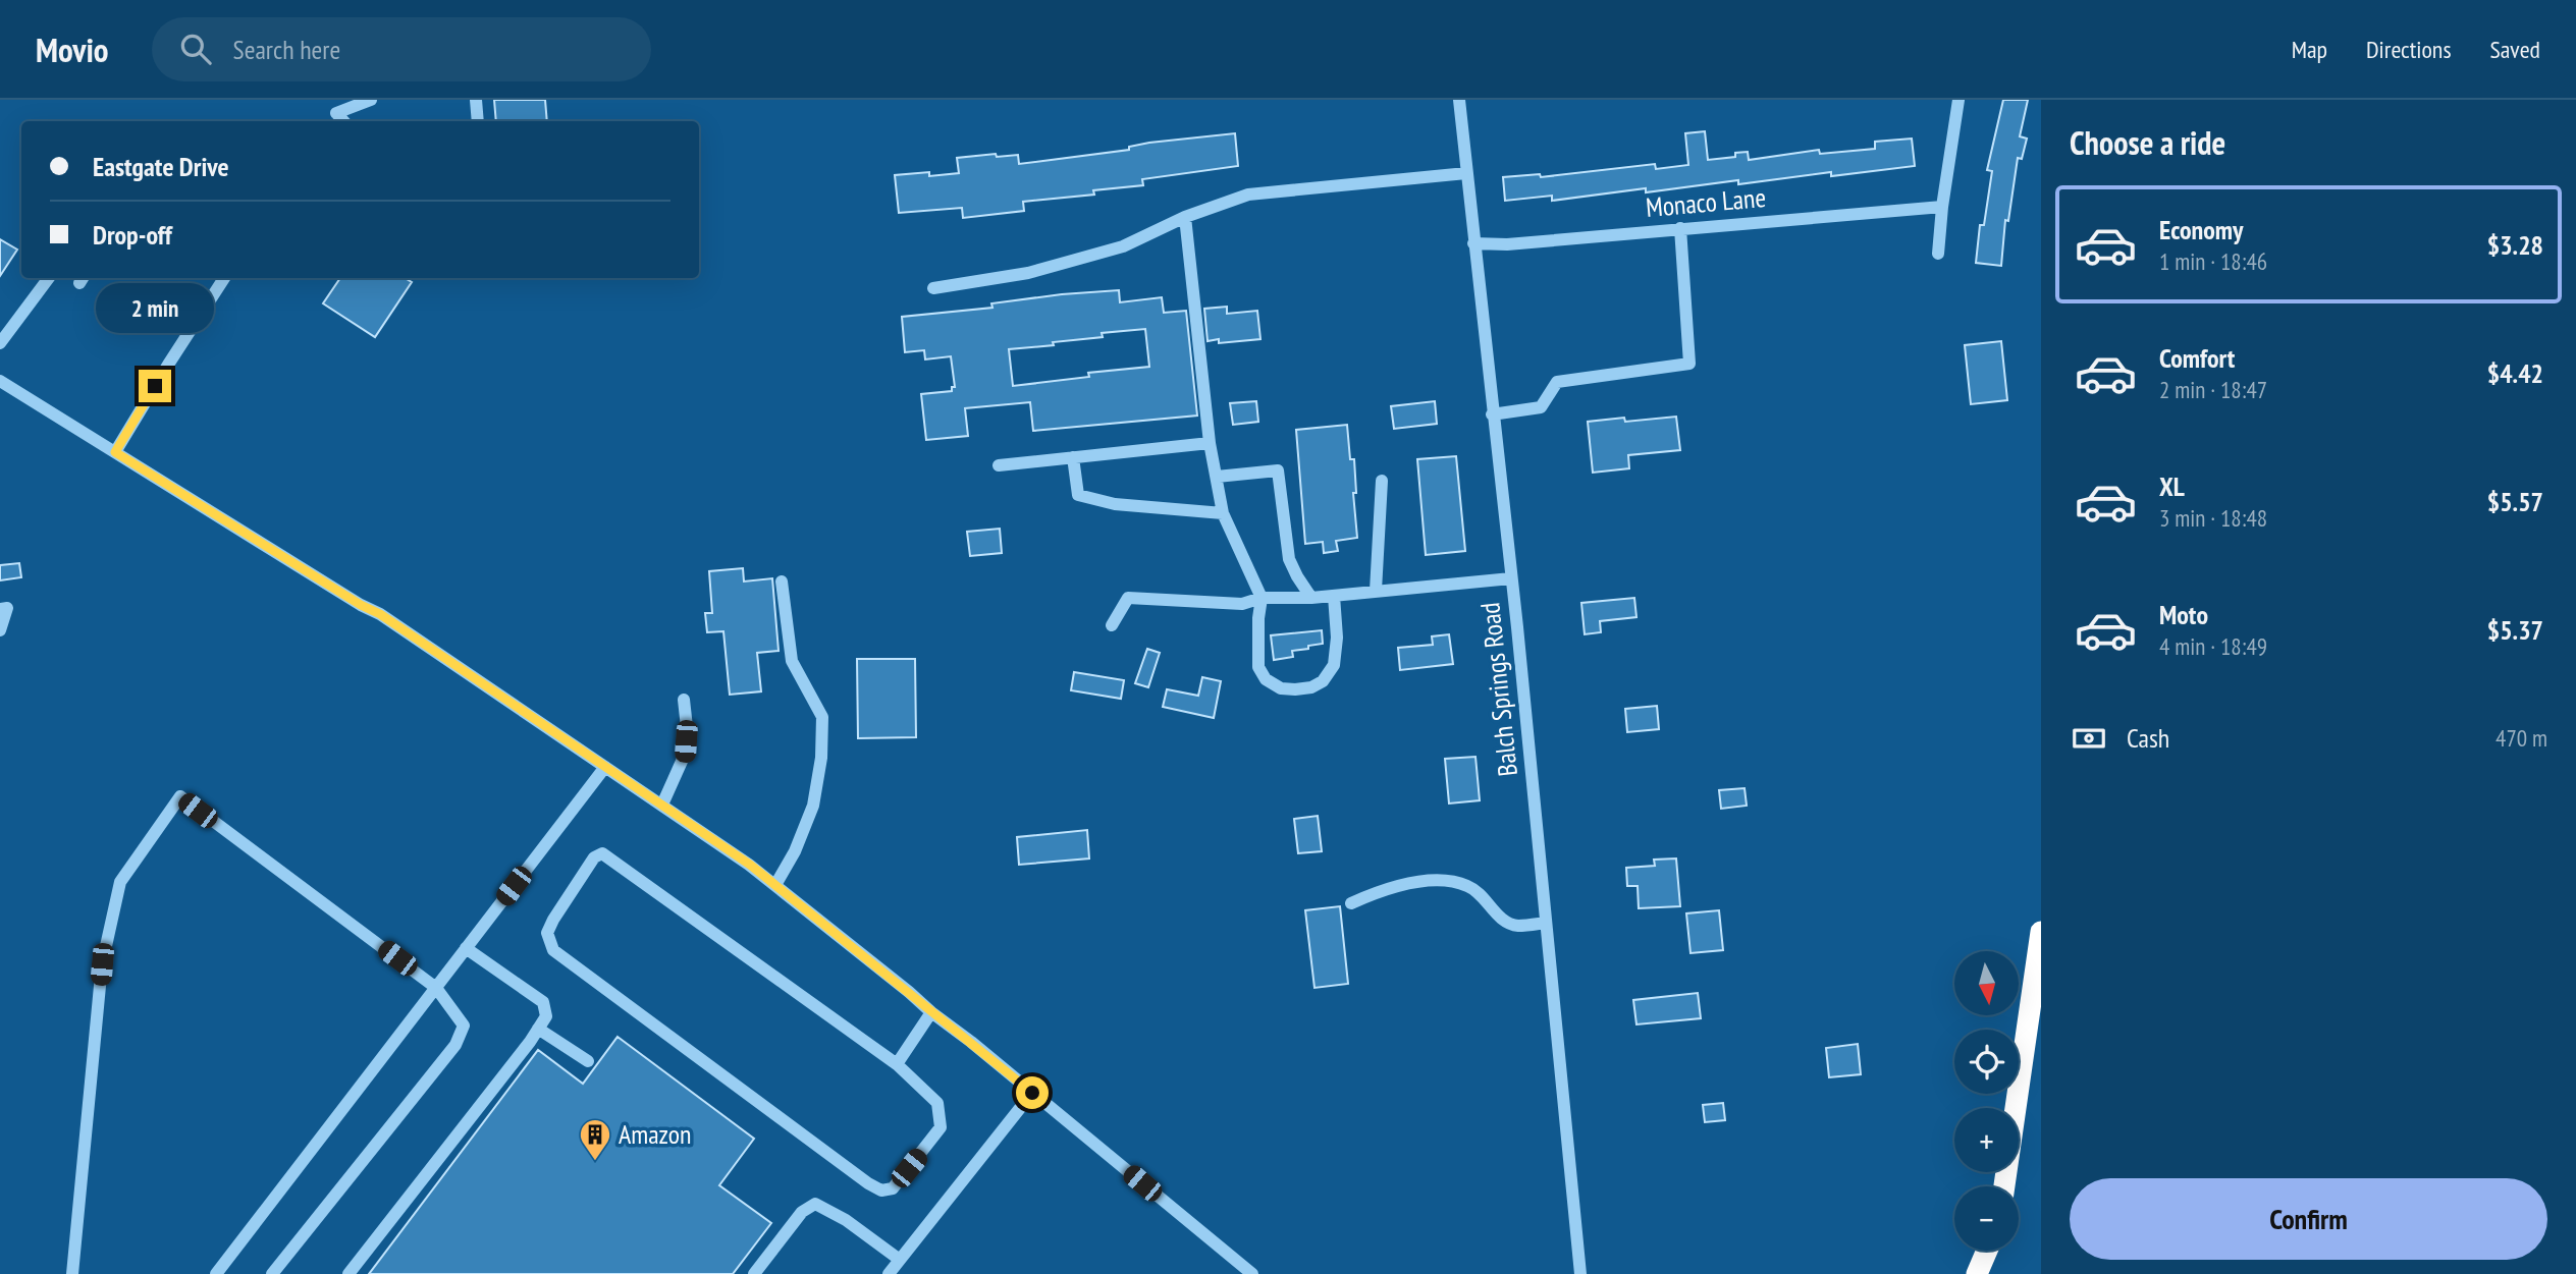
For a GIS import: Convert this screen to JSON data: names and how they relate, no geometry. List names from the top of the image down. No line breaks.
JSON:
{"streets":{"street":["Monaco Lane","Balch Springs Road"]},"crossings":[["Monaco Lane","Balch Springs Road"]],"places":{"building":["Amazon"]},"north":"bottom","page":{"header":"Movio","search":"Search here","nav":["Map","Directions","Saved"],"heading":"Choose a ride","banner":["Eastgate Drive","Drop-off"],"list":[{"name":"Economy","note":"1 min · 18:46","value":"$3.28"},{"name":"Comfort","note":"2 min · 18:47","value":"$4.42"},{"name":"XL","note":"3 min · 18:48","value":"$5.57"},{"name":"Moto","note":"4 min · 18:49","value":"$5.37"}],"bubble":"2 min","pay":["Cash","470 m"],"map_buttons":["+","−"],"buttons":"Confirm"}}
